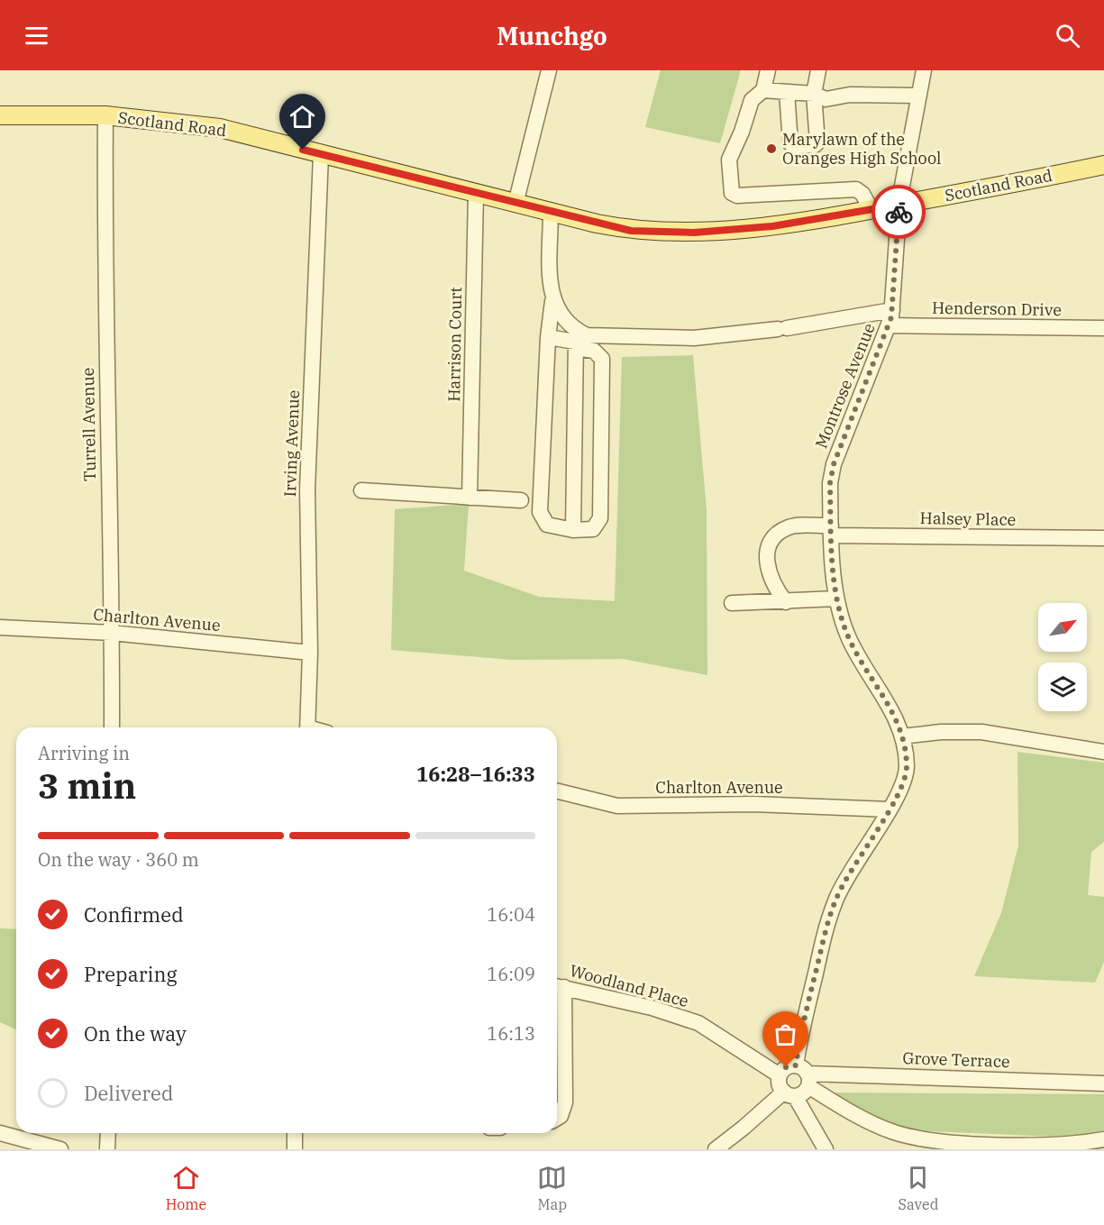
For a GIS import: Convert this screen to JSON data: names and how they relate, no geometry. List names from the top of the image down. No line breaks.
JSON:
{"streets":{"main road":["Scotland Road"],"street":["Henderson Drive","Harrison Court","Montrose Avenue","Turrell Avenue","Irving Avenue","Halsey Place","Charlton Avenue","Woodland Place","Grove Terrace"]},"crossings":[["Scotland Road","Harrison Court"],["Scotland Road","Montrose Avenue"],["Scotland Road","Turrell Avenue"],["Scotland Road","Irving Avenue"],["Henderson Drive","Montrose Avenue"],["Montrose Avenue","Halsey Place"],["Montrose Avenue","Charlton Avenue"],["Montrose Avenue","Woodland Place"],["Montrose Avenue","Grove Terrace"],["Turrell Avenue","Charlton Avenue"],["Irving Avenue","Charlton Avenue"],["Woodland Place","Grove Terrace"]],"places":["Marylawn of the Oranges High School"],"north":"top right","page":{"header":"Munchgo","heading":["3 min","Arriving in","16:28–16:33"],"bar":"On the way · 360 m","list":[["Confirmed","16:04"],["Preparing","16:09"],["On the way","16:13"],"Delivered"],"tabs":["Home","Map","Saved"]}}
